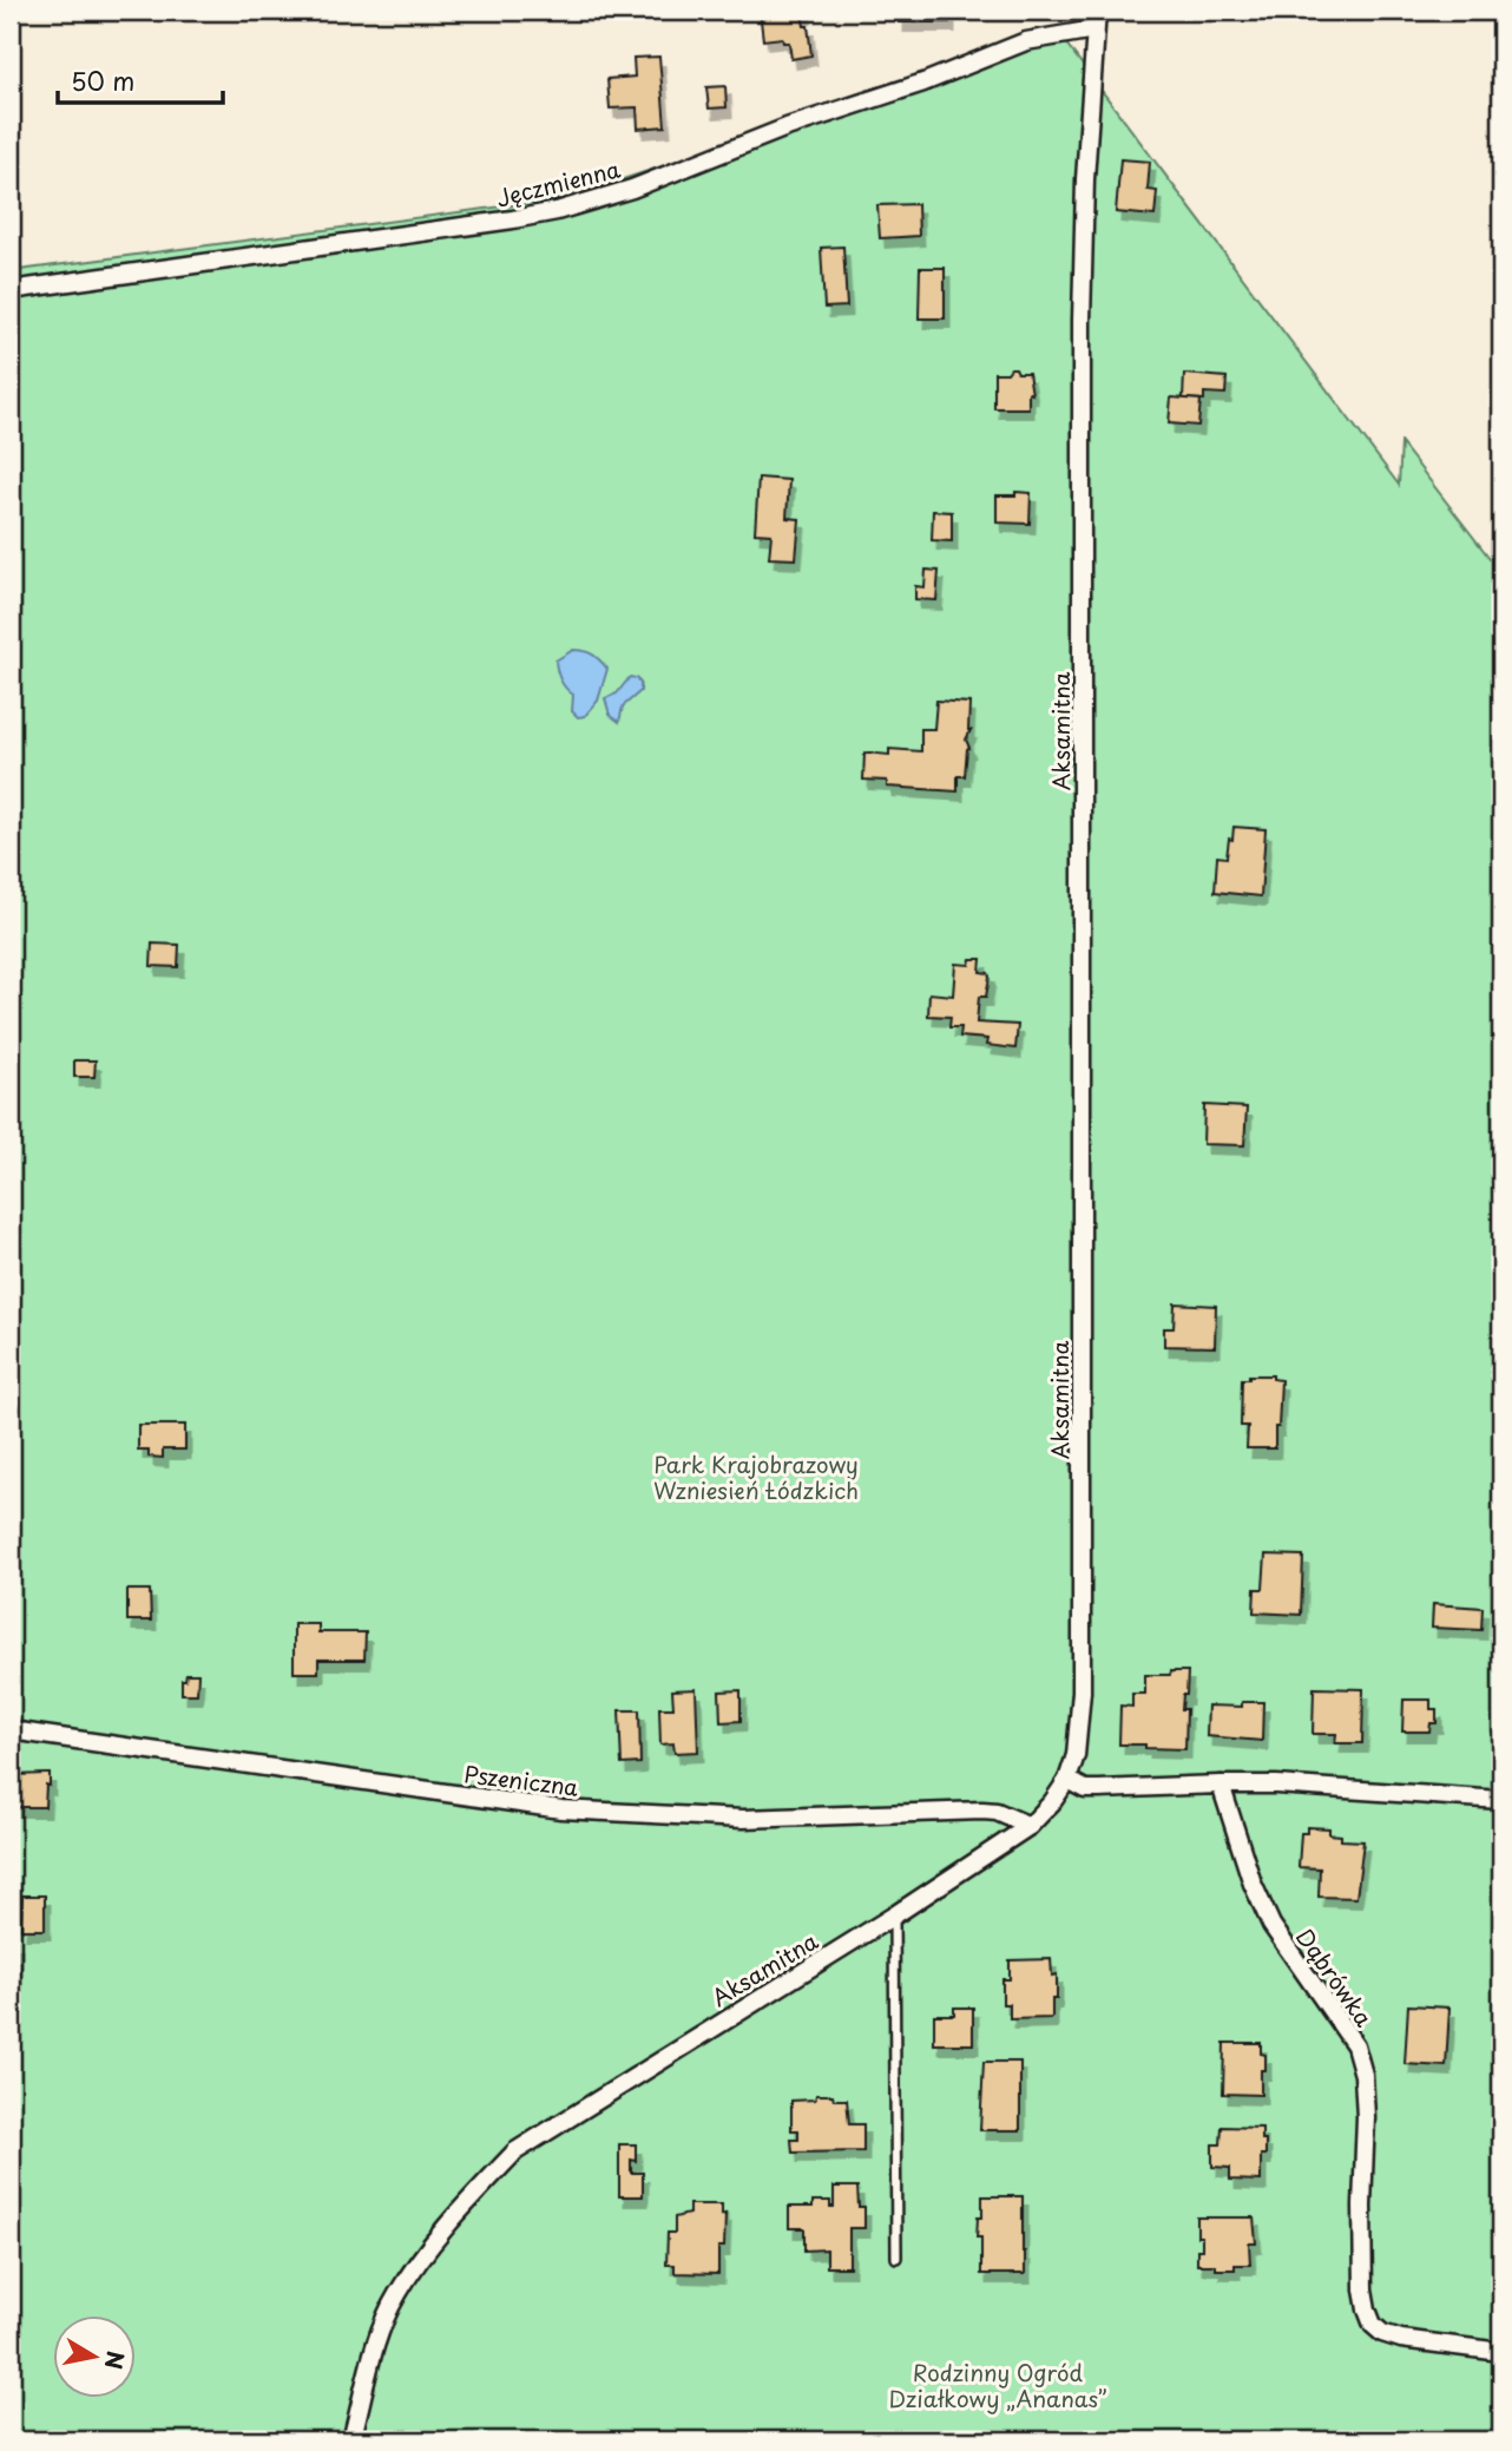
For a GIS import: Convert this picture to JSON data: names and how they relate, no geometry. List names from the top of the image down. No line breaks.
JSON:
{"streets":{"street":["Jęczmienna","Aksamitna","Pszeniczna","Dąbrówka"]},"crossings":[["Jęczmienna","Aksamitna"],["Aksamitna","Pszeniczna"]],"parks":["Park Krajobrazowy Wzniesień Łódzkich","Rodzinny Ogród Działkowy „Ananas”"],"scale_bar":"50 m","north":"right"}
